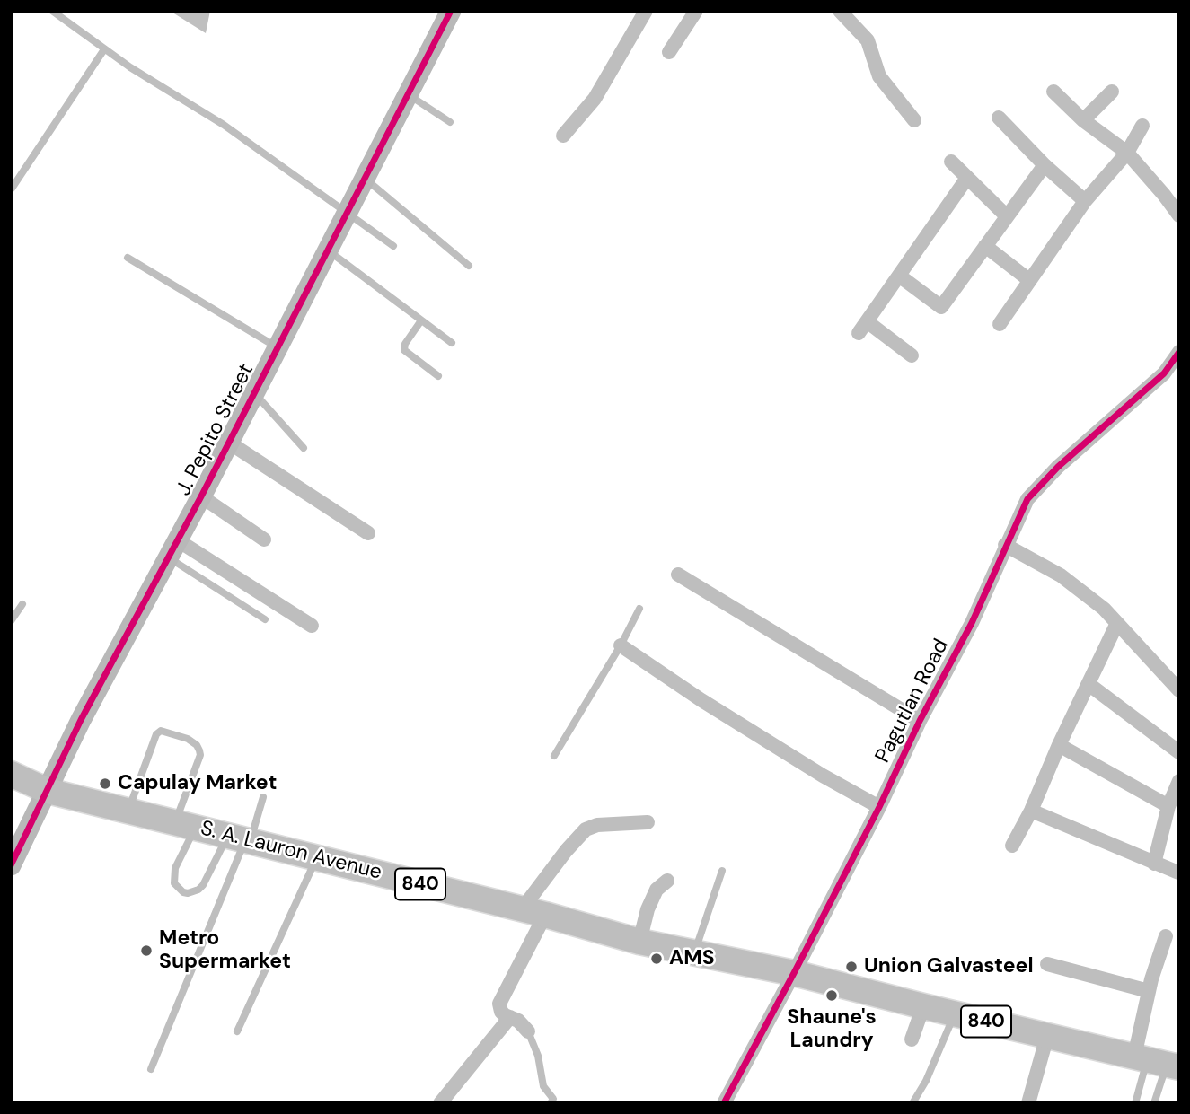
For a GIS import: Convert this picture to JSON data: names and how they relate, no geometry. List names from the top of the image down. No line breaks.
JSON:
{"streets":{"highway":["S. A. Lauron Avenue","840"],"street":["J. Pepito Street","Pagutlan Road"]},"crossings":[["J. Pepito Street","S. A. Lauron Avenue"],["Pagutlan Road","S. A. Lauron Avenue"],["Pagutlan Road","840"],["S. A. Lauron Avenue","840"]],"places":["Capulay Market","Metro Supermarket","AMS","Union Galvasteel","Shaune's Laundry"]}
